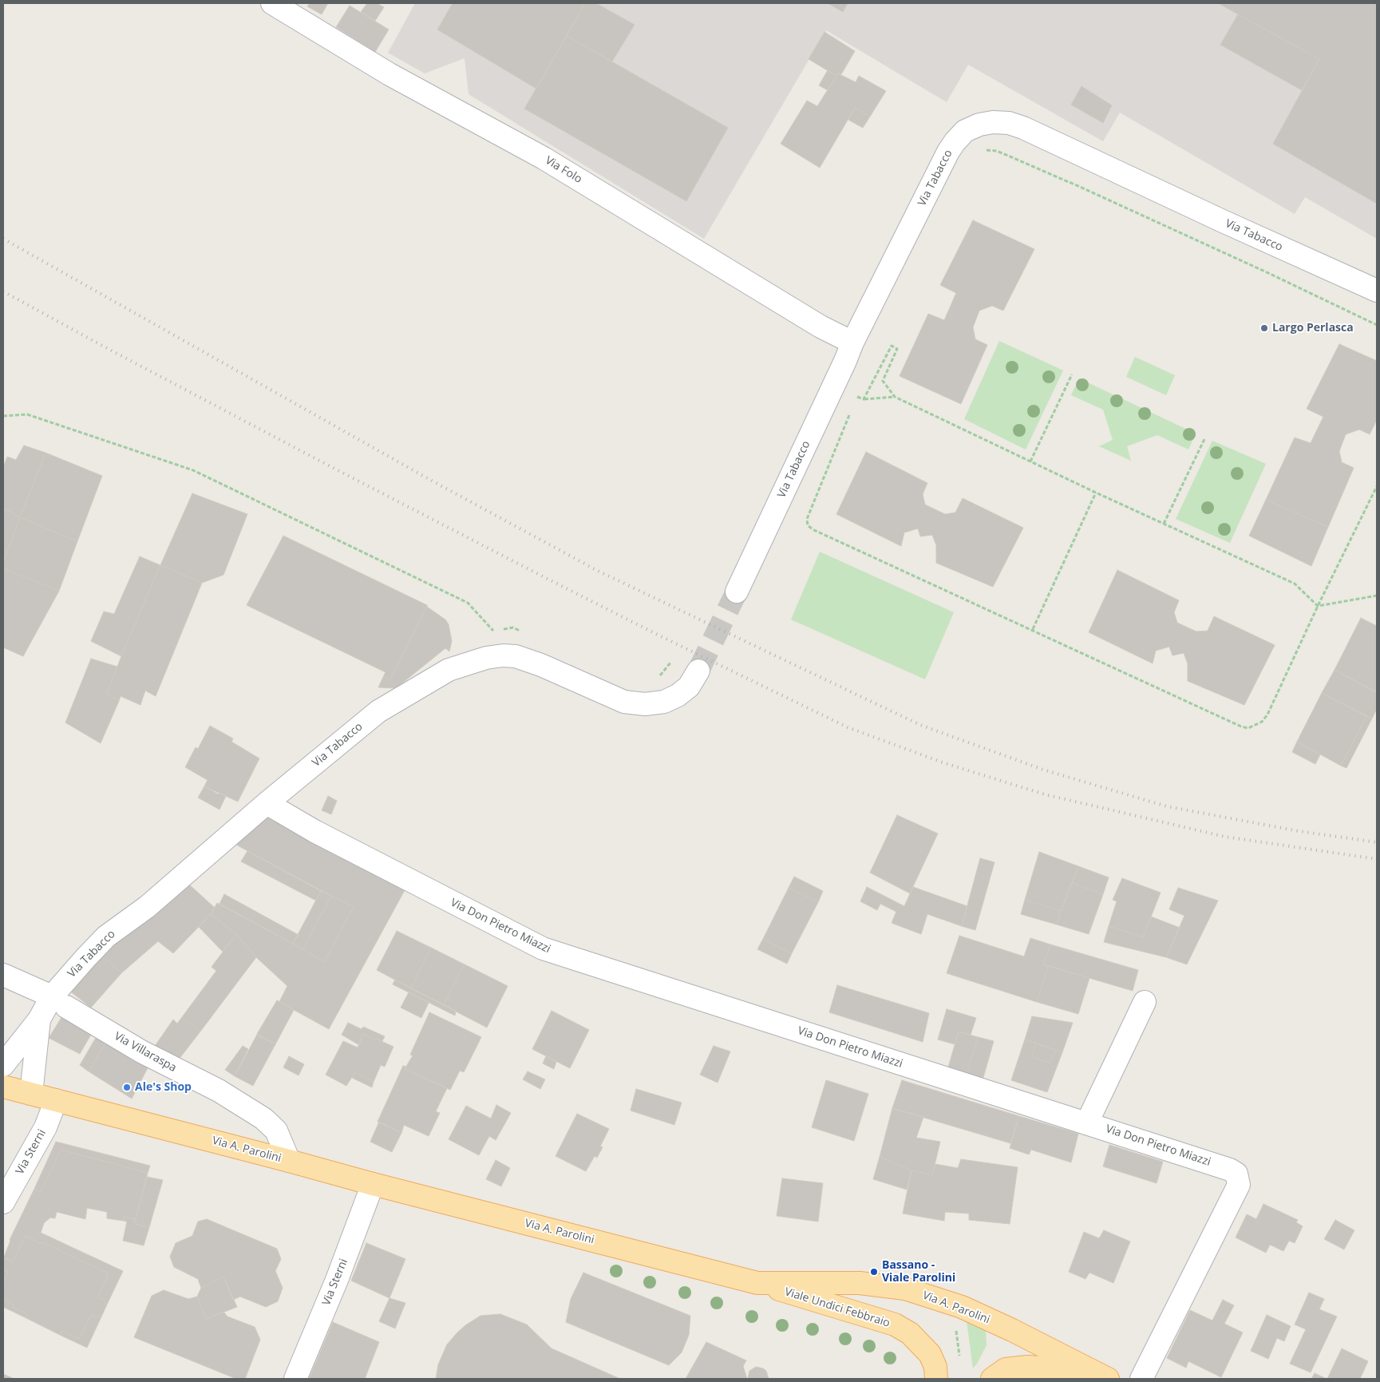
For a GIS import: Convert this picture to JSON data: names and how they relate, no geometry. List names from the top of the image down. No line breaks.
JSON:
{"streets":{"main road":["Via A. Parolini","Viale Undici Febbraio"],"street":["Via Folo","Via Tabacco","Via Don Pietro Miazzi","Via Villaraspa","Via Sterni"]},"crossings":[["Via Folo","Via Tabacco"],["Via Tabacco","Via Don Pietro Miazzi"],["Via Tabacco","Via Villaraspa"],["Via Tabacco","Via A. Parolini"],["Via Villaraspa","Via A. Parolini"],["Via A. Parolini","Via Sterni"],["Via A. Parolini","Viale Undici Febbraio"]],"places":["Largo Perlasca","Ale's Shop","Bassano - Viale Parolini"]}
